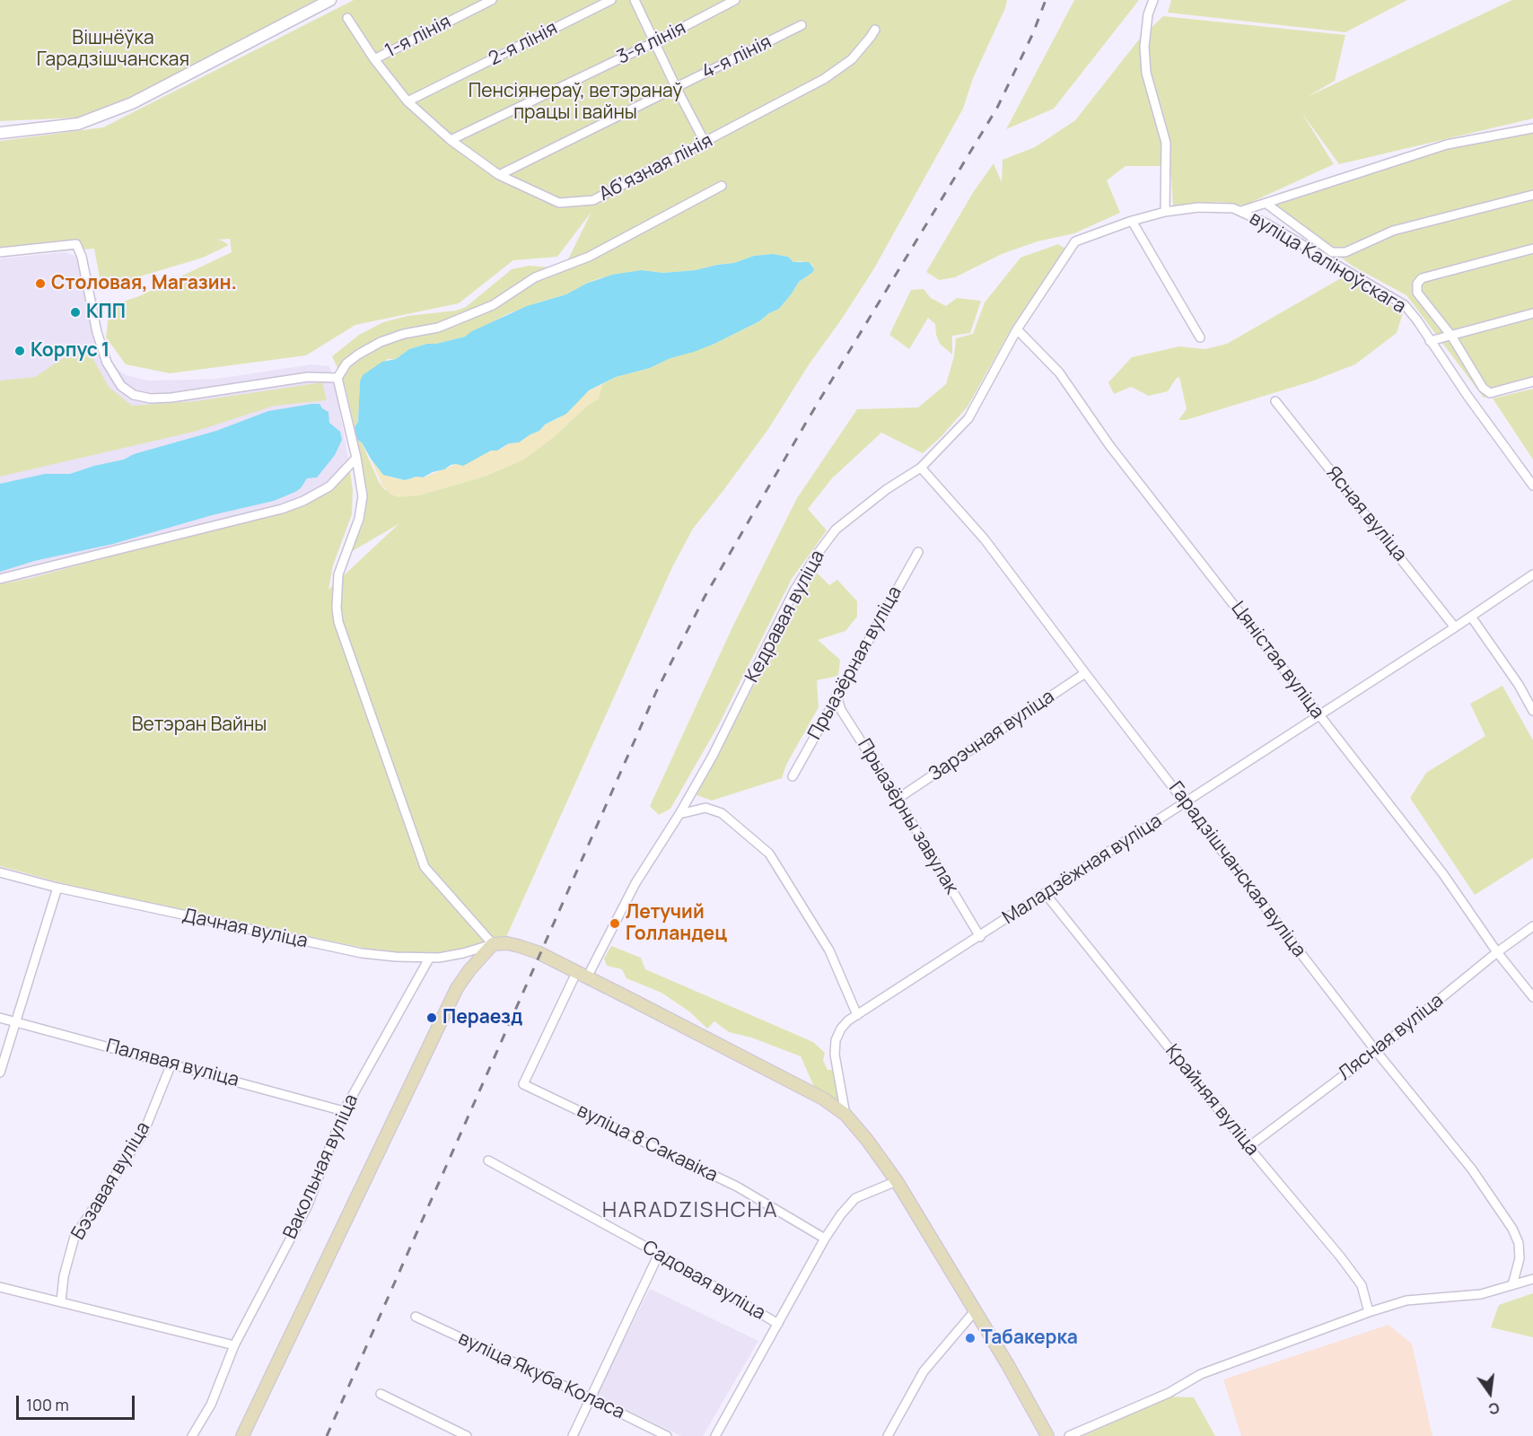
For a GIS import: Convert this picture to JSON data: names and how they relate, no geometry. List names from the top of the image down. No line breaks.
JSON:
{"streets":{"street":["1-я лінія","3-я лінія","2-я лінія","4-я лінія","Абʼязная лінія","вуліца Каліноўскага","Ясная вуліца","Кедравая вуліца","Цяністая вуліца","Прыазёрная вуліца","Зарэчная вуліца","Прыазёрны завулак","Маладзёжная вуліца","Гарадзішчанская вуліца","Дачная вуліца","Лясная вуліца","Палявая вуліца","Крайняя вуліца","вуліца 8 Сакавіка","Вакольная вуліца","Бэзавая вуліца","Садовая вуліца","вуліца Якуба Коласа"]},"crossings":[["1-я лінія","Абʼязная лінія"],["3-я лінія","Абʼязная лінія"],["2-я лінія","Абʼязная лінія"],["4-я лінія","Абʼязная лінія"],["вуліца Каліноўскага","Кедравая вуліца"],["Ясная вуліца","Маладзёжная вуліца"],["Кедравая вуліца","Цяністая вуліца"],["Кедравая вуліца","Гарадзішчанская вуліца"],["Кедравая вуліца","вуліца 8 Сакавіка"],["Цяністая вуліца","Маладзёжная вуліца"],["Цяністая вуліца","Лясная вуліца"],["Прыазёрная вуліца","Прыазёрны завулак"],["Зарэчная вуліца","Прыазёрны завулак"],["Зарэчная вуліца","Гарадзішчанская вуліца"],["Прыазёрны завулак","Маладзёжная вуліца"],["Маладзёжная вуліца","Гарадзішчанская вуліца"],["Маладзёжная вуліца","Крайняя вуліца"],["Гарадзішчанская вуліца","Лясная вуліца"],["Дачная вуліца","Вакольная вуліца"],["Лясная вуліца","Крайняя вуліца"],["Палявая вуліца","Вакольная вуліца"],["Палявая вуліца","Бэзавая вуліца"]],"districts":["HARADZISHCHA"],"parks":["Вішнёўка Гарадзішчанская","Пенсіянераў, ветэранаў працы і вайны","Ветэран Вайны"],"places":["Столовая, Магазин.","КПП","Корпус 1","Летучий Голландец","Пераезд","Табакерка"],"scale_bar":"100 m","north":"bottom"}
